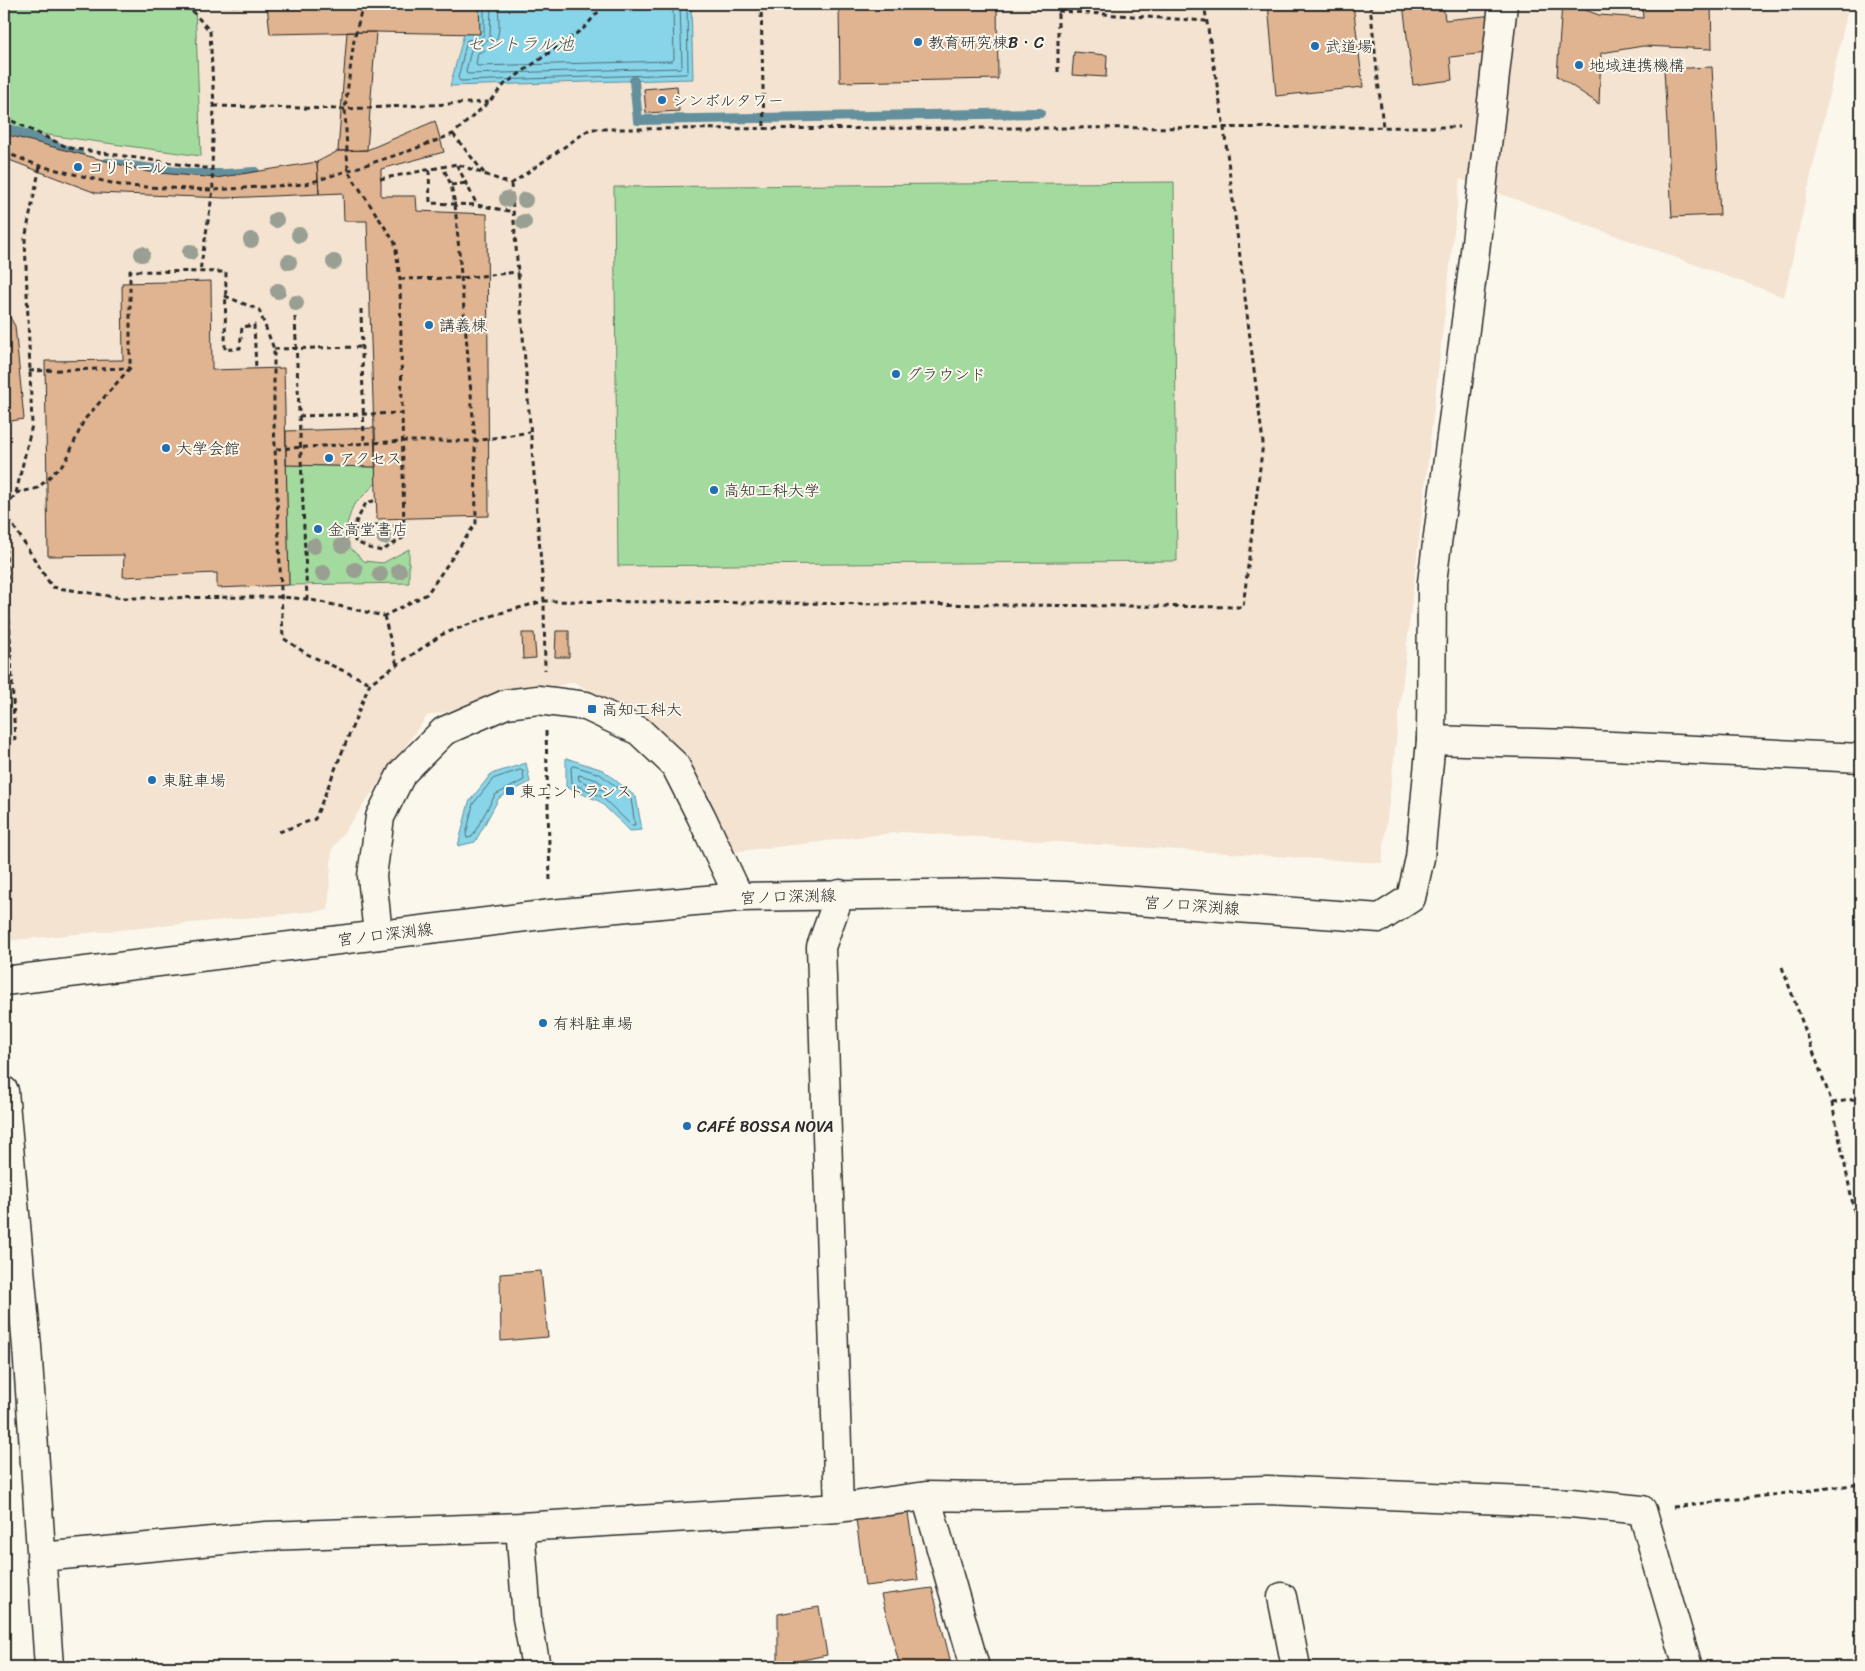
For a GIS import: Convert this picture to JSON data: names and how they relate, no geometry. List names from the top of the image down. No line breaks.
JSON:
{"streets":{"street":["宮ノ口深渕線"]},"water":["セントラル池"],"places":{"other":["教育研究棟B・C","武道場","地域連携機構","シンボルタワー","コリドール","講義棟","グラウンド","大学会館","アクセス","高知工科大学","金高堂書店","東駐車場","有料駐車場","CAFÉ BOSSA NOVA"],"transit":["高知工科大","東エントランス"]}}
